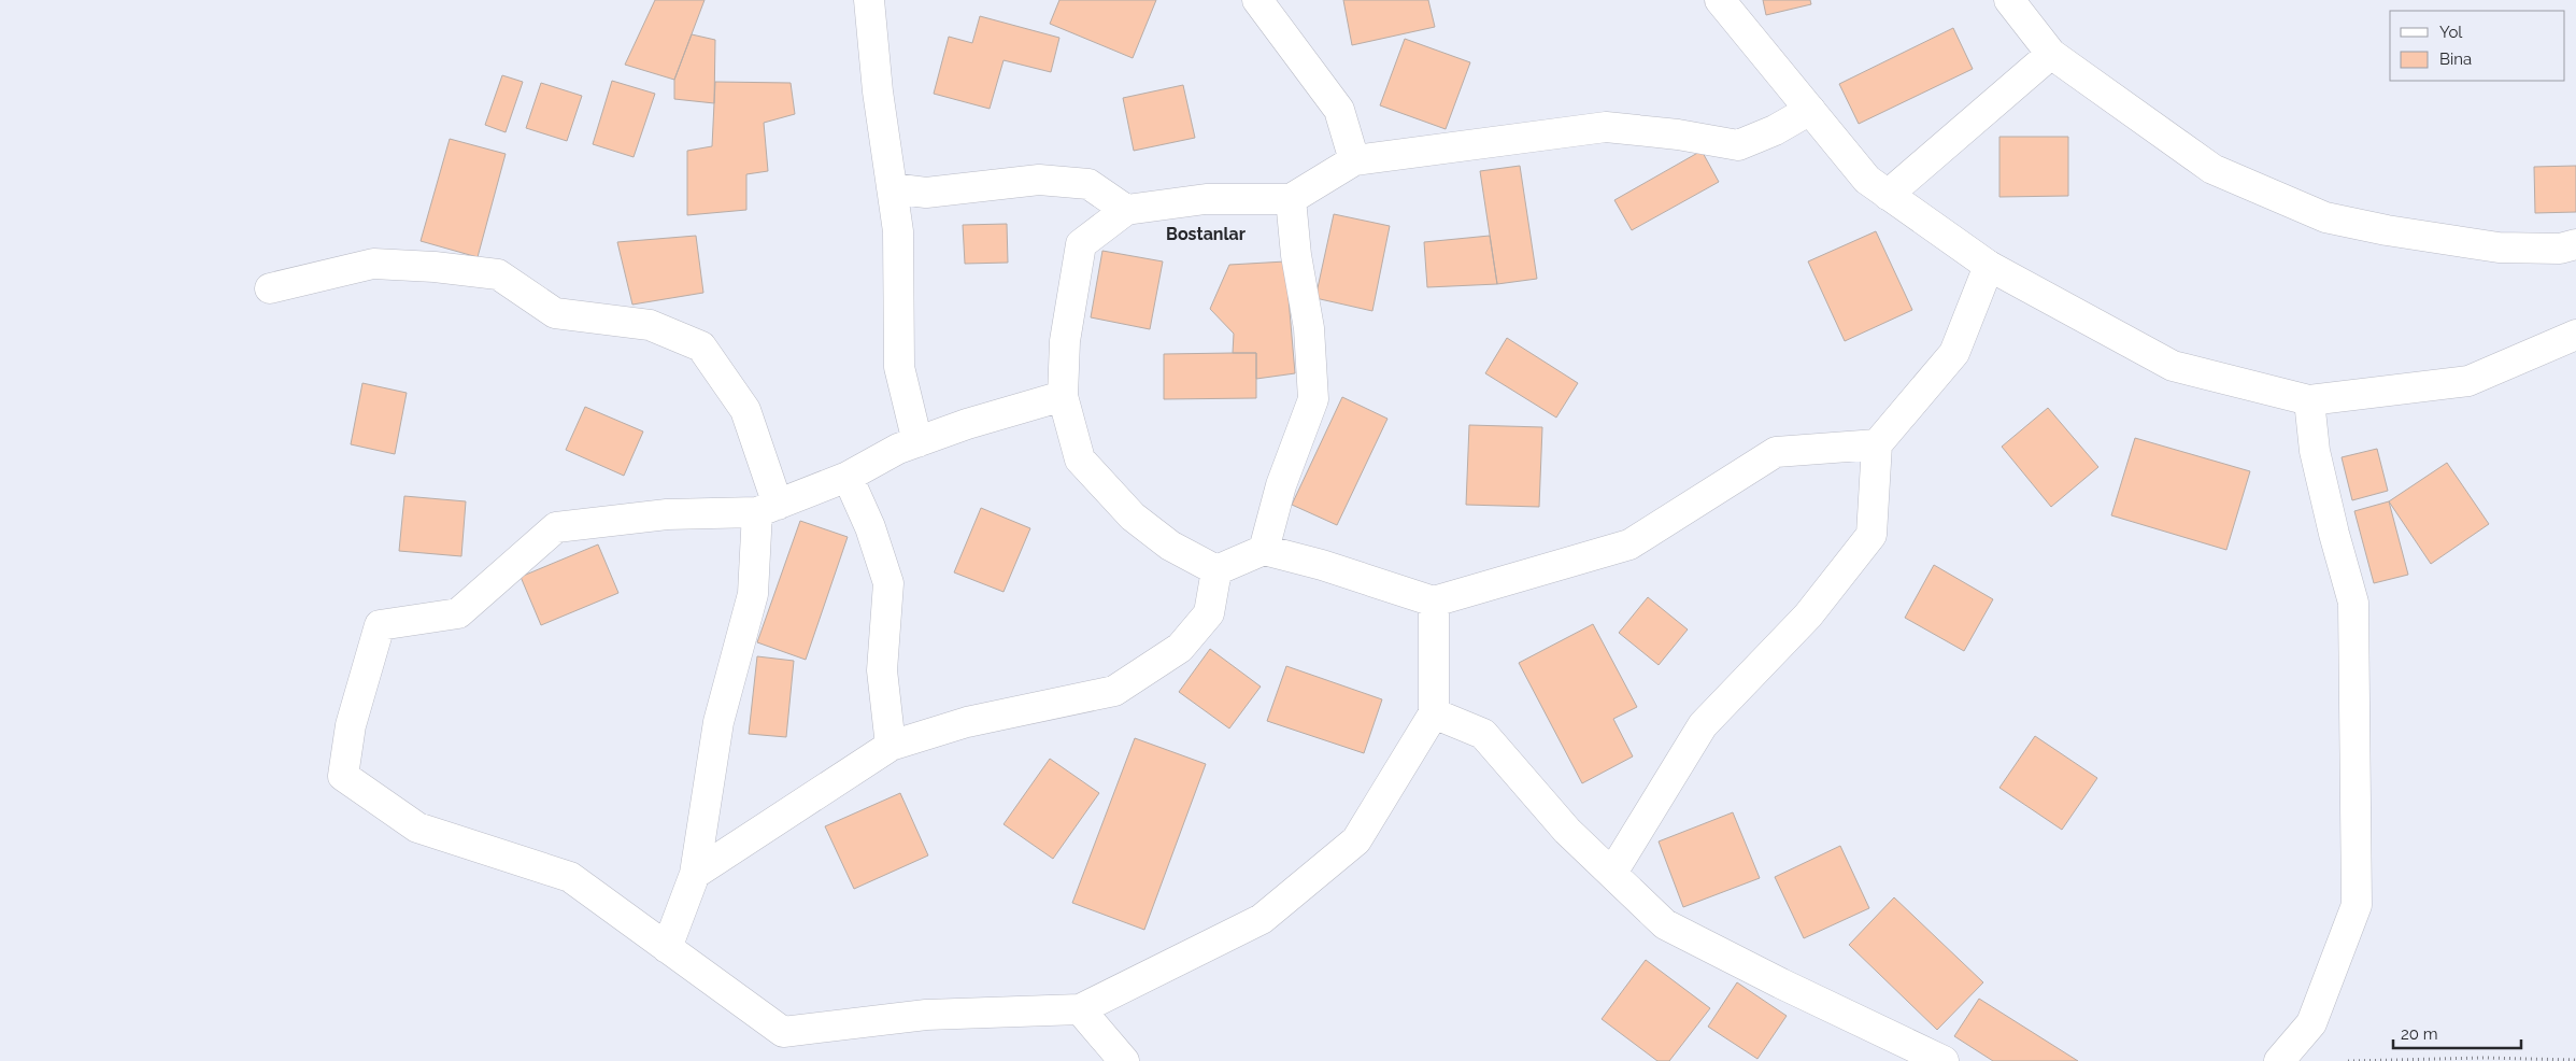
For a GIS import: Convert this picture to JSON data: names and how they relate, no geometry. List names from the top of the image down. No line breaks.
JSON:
{"districts":["Bostanlar"],"legend":["Yol","Bina"],"scale_bar":"20 m"}
